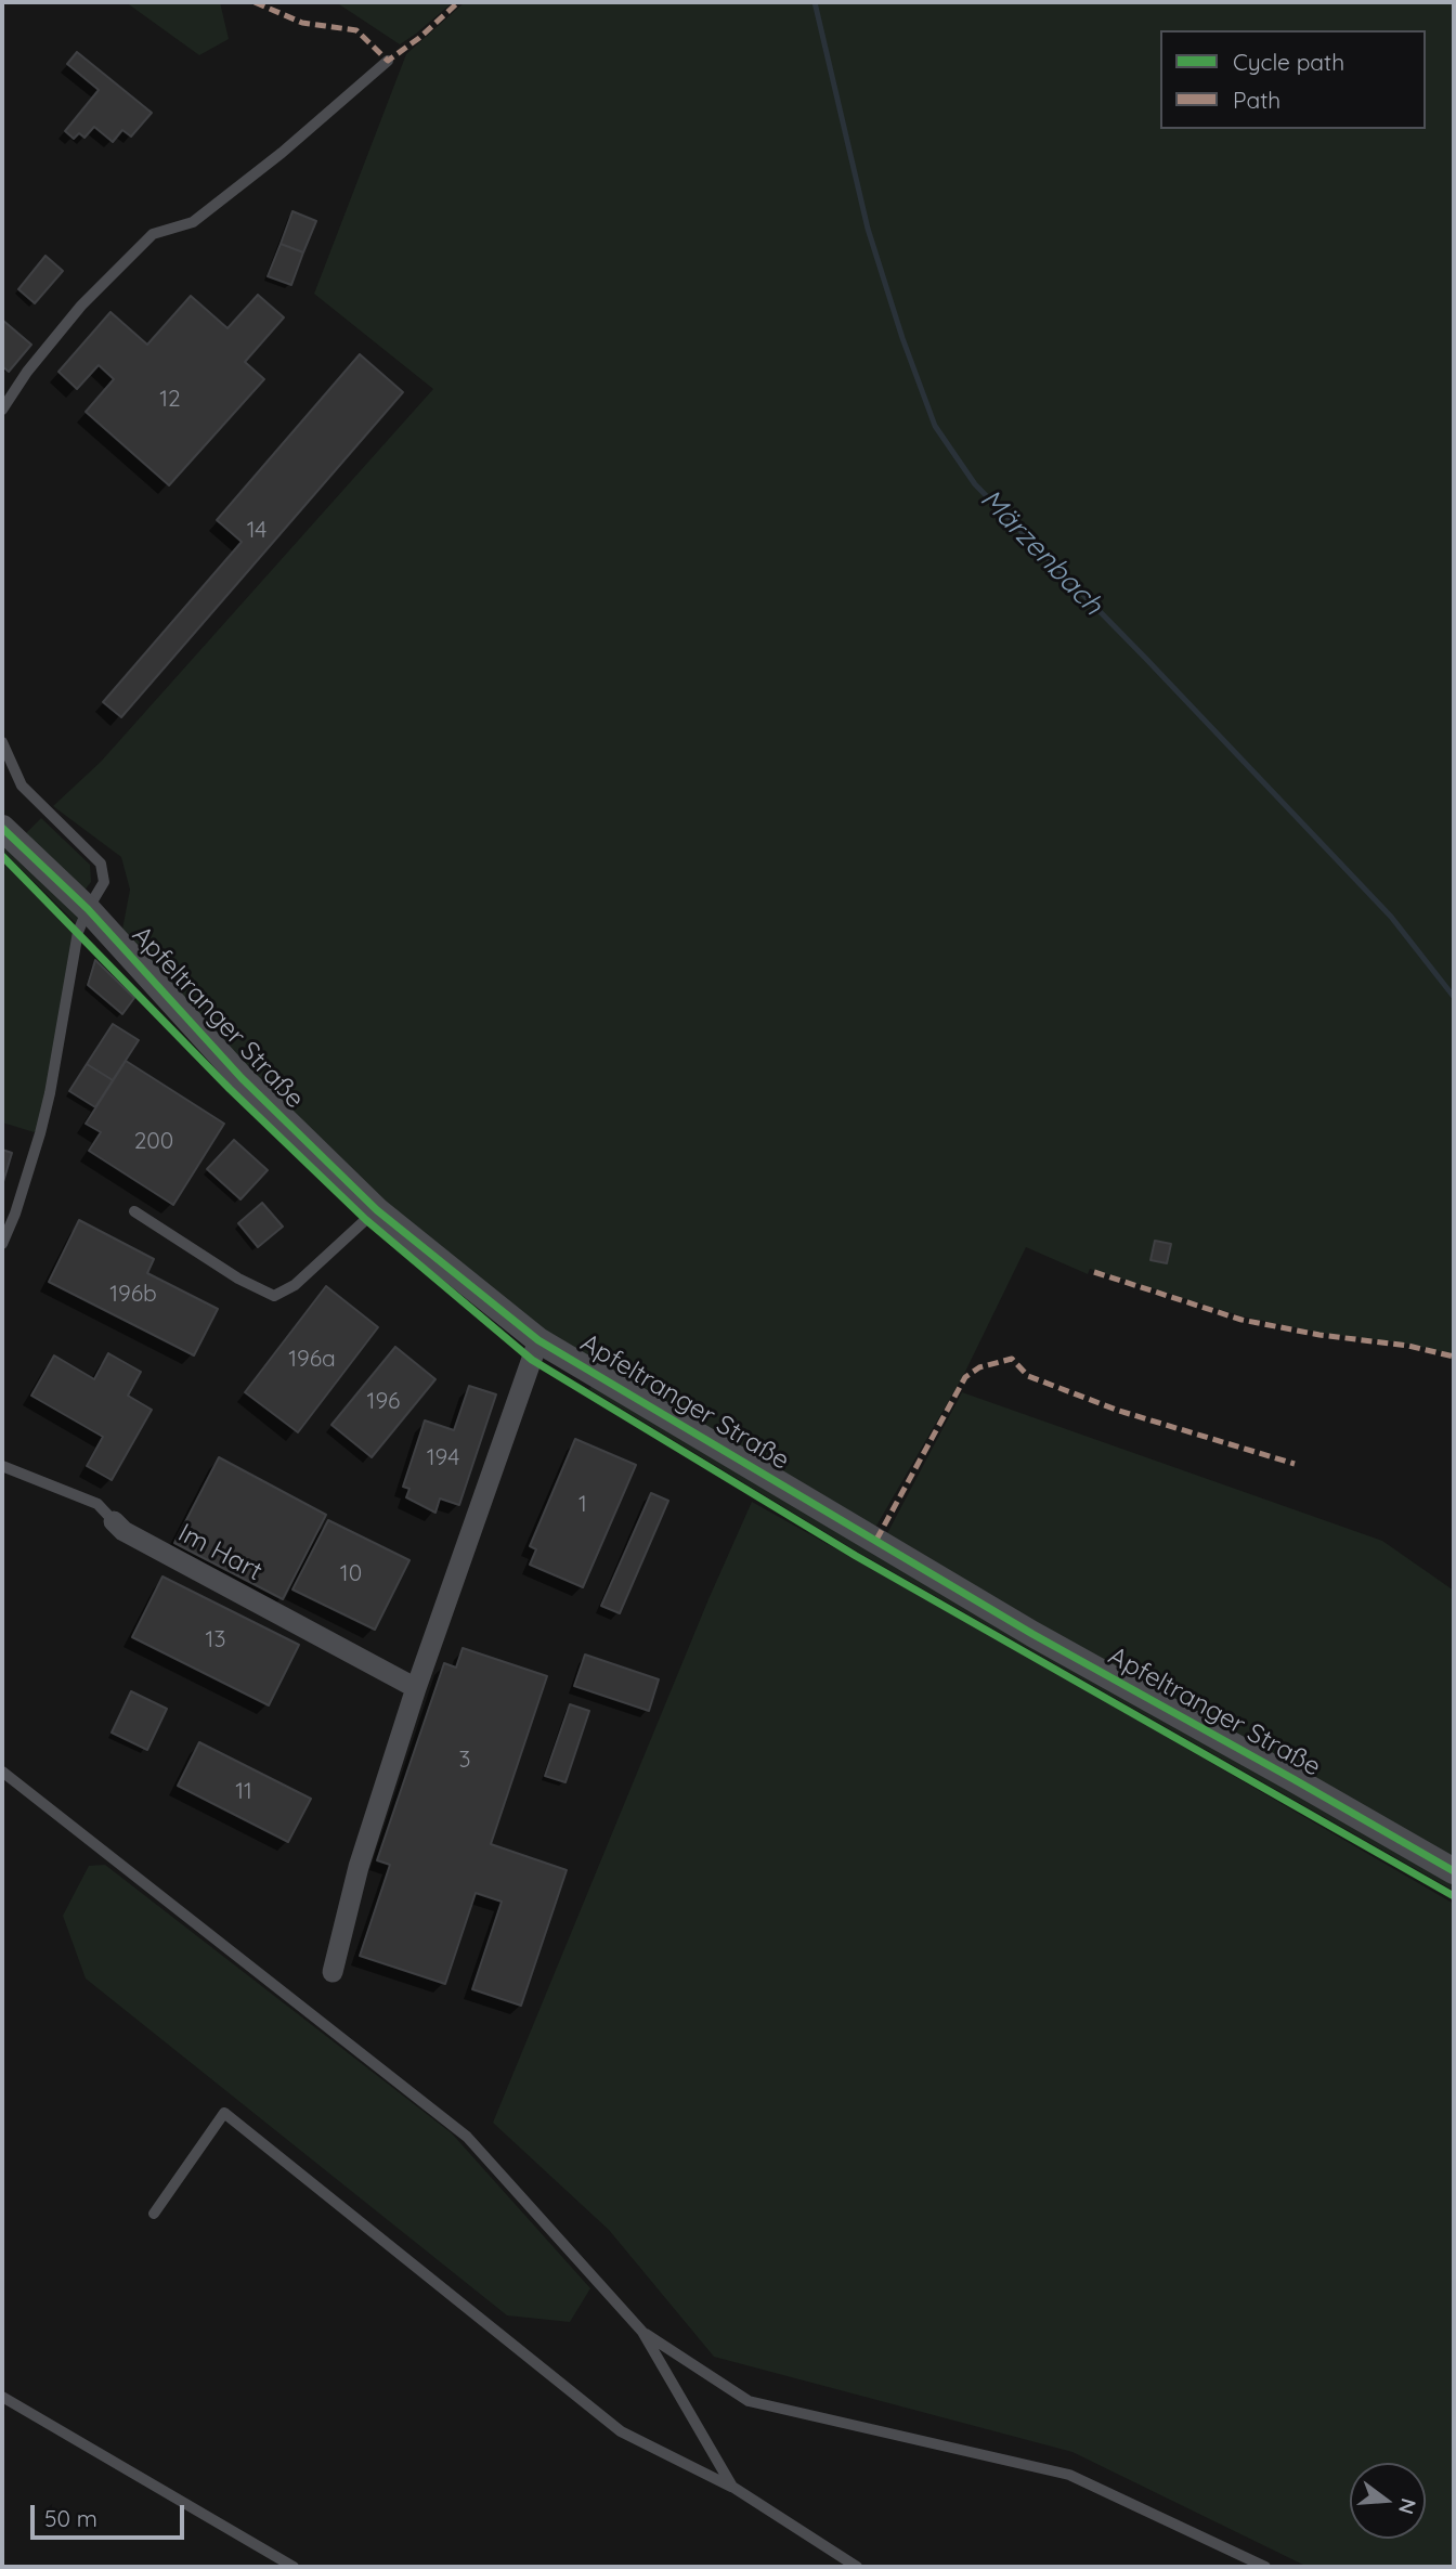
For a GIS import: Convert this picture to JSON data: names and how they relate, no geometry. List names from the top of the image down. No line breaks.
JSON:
{"streets":{"street":["Apfeltranger Straße","Im Hart"]},"water":["Märzenbach"],"house_numbers":["12","14","200","196b","196a","196","194","1","10","13","3","11"],"legend":["Cycle path","Path"],"scale_bar":"50 m","north":"right"}
